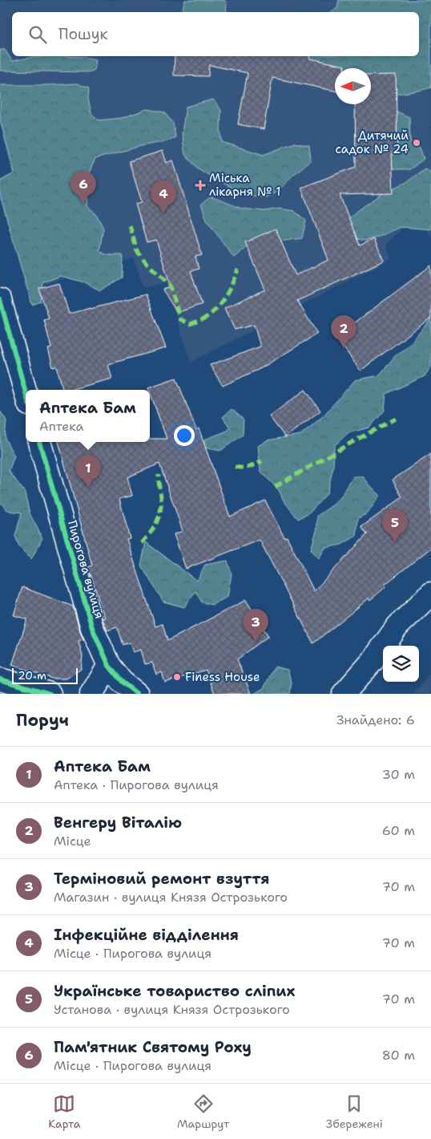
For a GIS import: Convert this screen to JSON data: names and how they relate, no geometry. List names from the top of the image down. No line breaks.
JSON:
{"streets":{"street":["Пирогова вулиця"]},"places":{"other":["Дитячий садок № 24","Finess House"],"health":["Міська лікарня № 1"]},"scale_bar":"20 m","north":"left","page":{"search":"Пошук","pins":["6","4","2","1","5","3"],"popup":["Аптека Бам","Аптека"],"scale":"20 m","heading":["Поруч","Знайдено: 6"],"list":[{"mark":"1","name":"Аптека Бам","note":"Аптека · Пирогова вулиця","value":"30 m"},{"mark":"2","name":"Венгеру Віталію","note":"Місце","value":"60 m"},{"mark":"3","name":"Терміновий ремонт взуття","note":"Магазин · вулиця Князя Острозького","value":"70 m"},{"mark":"4","name":"Інфекційне відділення","note":"Місце · Пирогова вулиця","value":"70 m"},{"mark":"5","name":"Українське товариство сліпих","note":"Установа · вулиця Князя Острозького","value":"70 m"},{"mark":"6","name":"Пам'ятник Святому Роху","note":"Місце · Пирогова вулиця","value":"80 m"}],"nav":["Карта","Маршрут","Збережені"]}}
